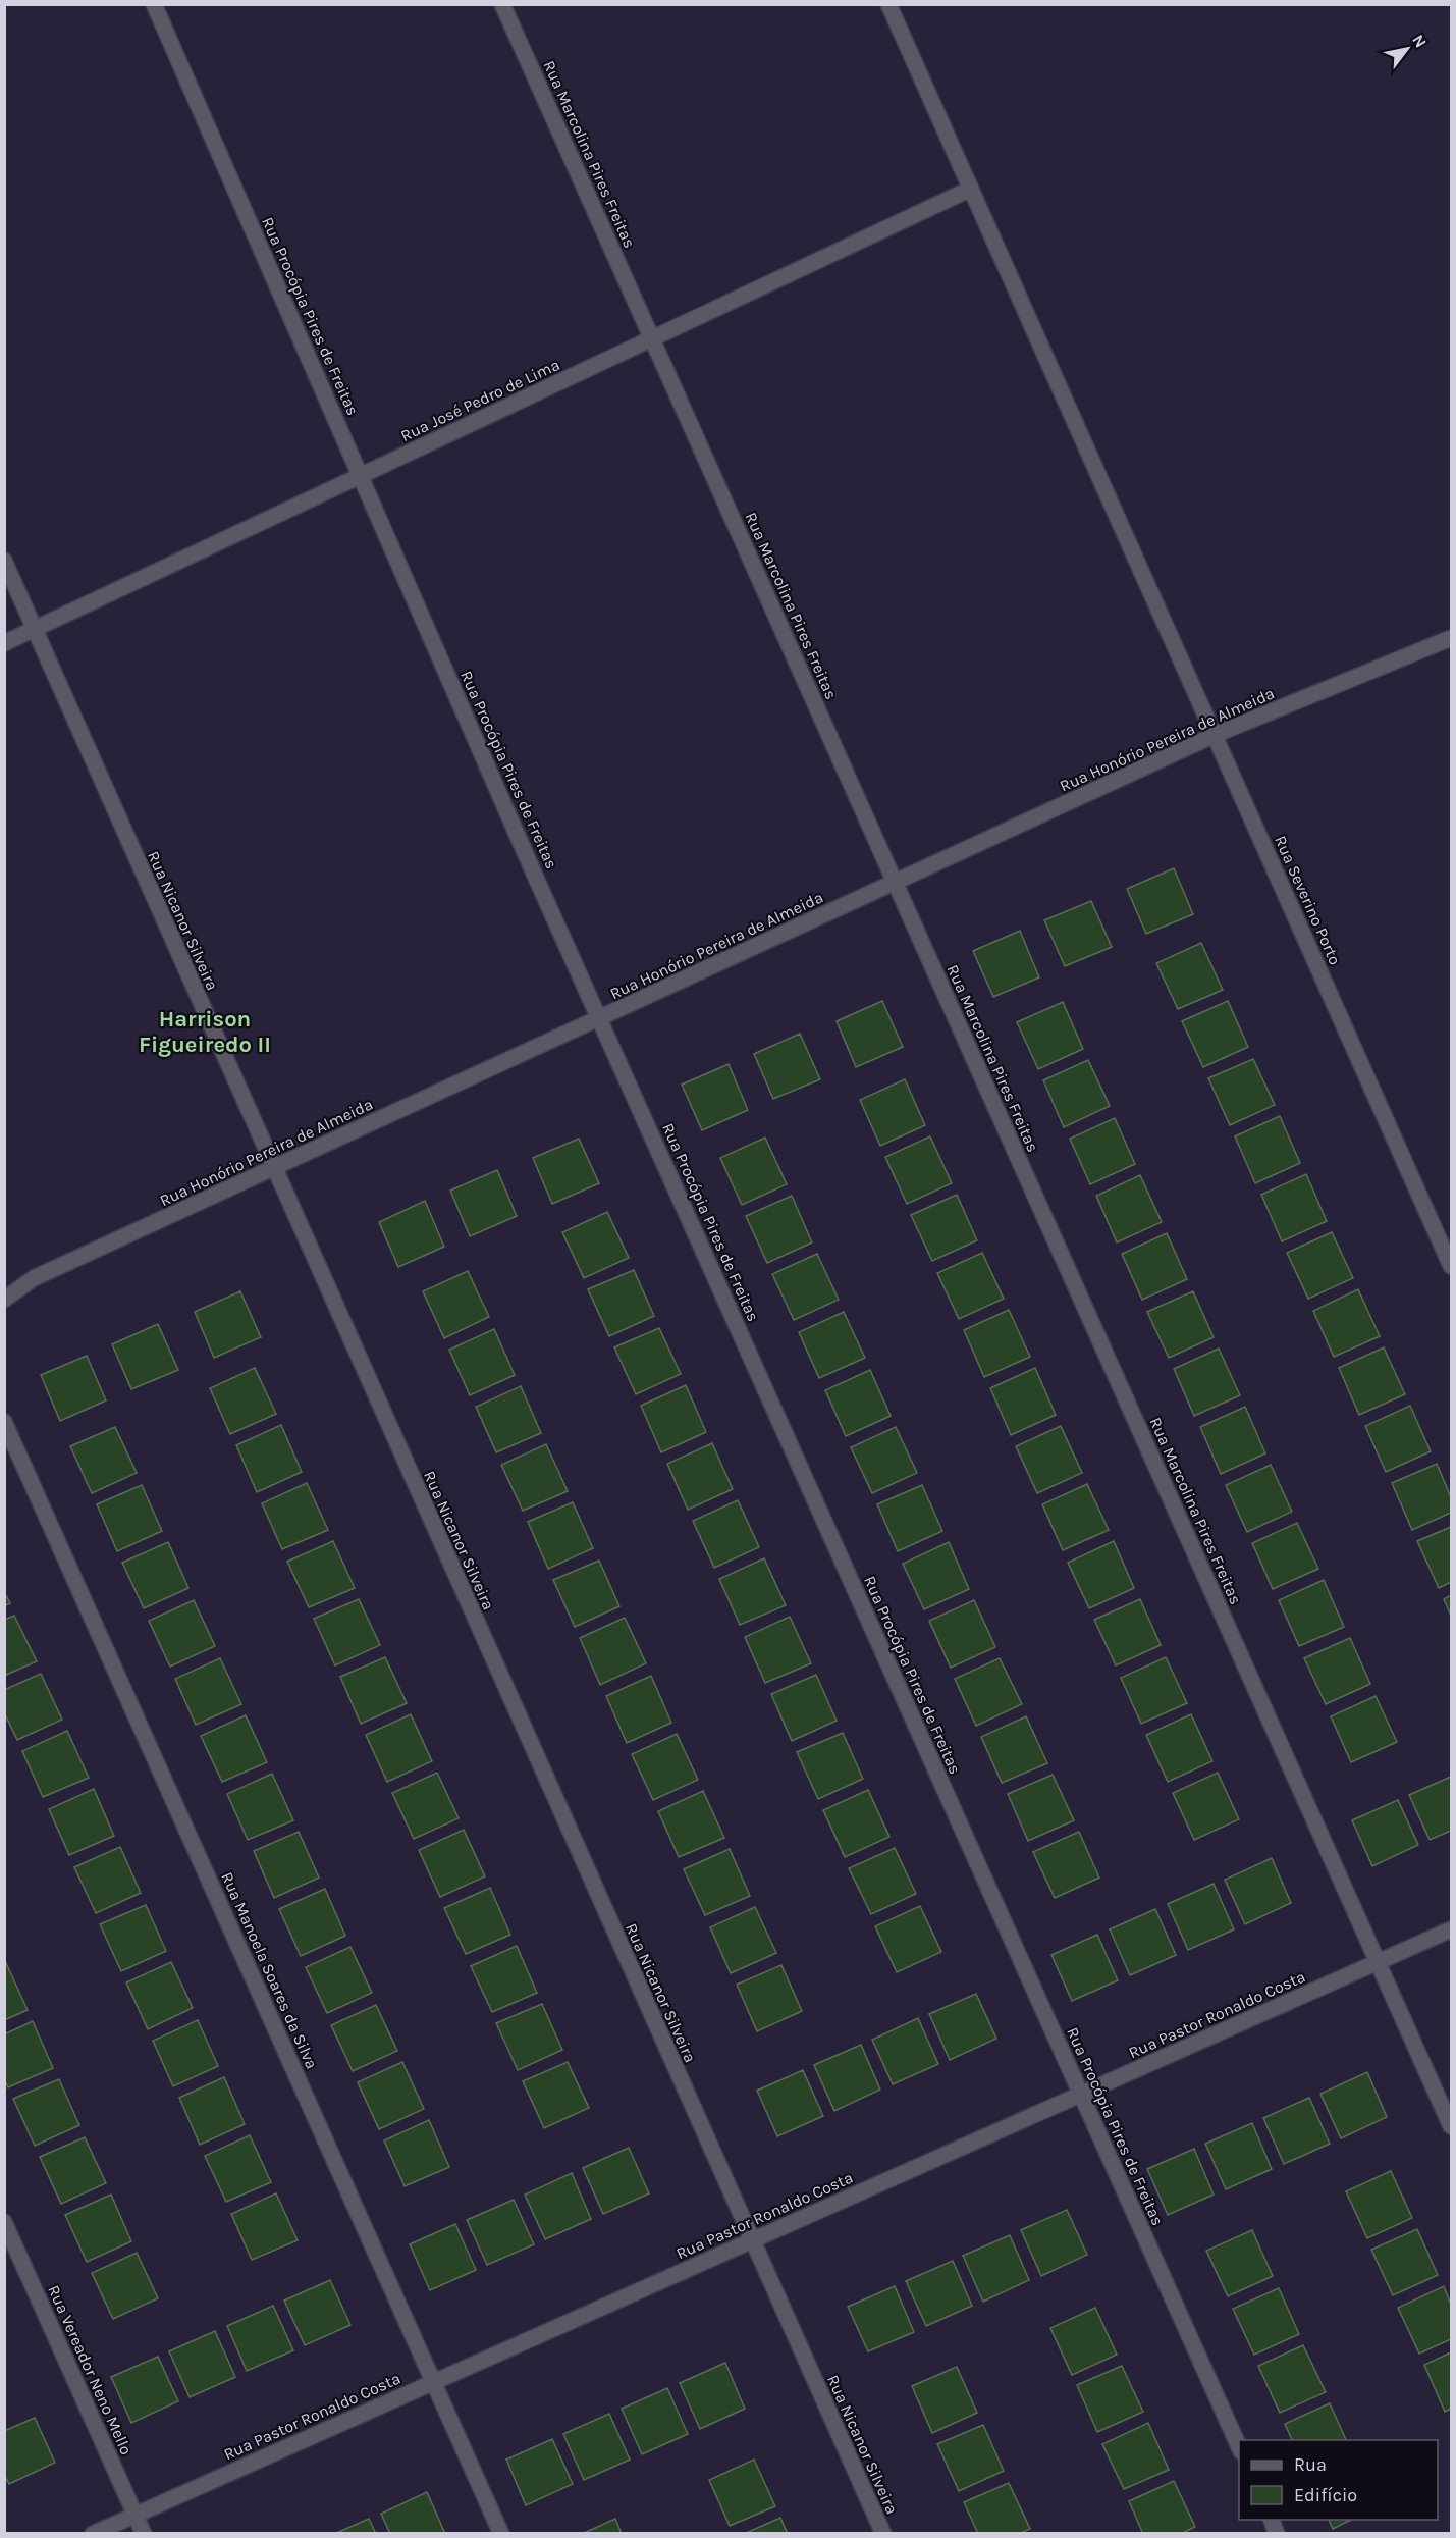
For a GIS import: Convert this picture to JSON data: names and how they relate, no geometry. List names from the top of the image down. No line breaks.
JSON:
{"streets":{"street":["Rua Marcolina Pires Freitas","Rua Procópia Pires de Freitas","Rua José Pedro de Lima","Rua Honório Pereira de Almeida","Rua Severino Porto","Rua Nicanor Silveira","Rua Manoela Soares da Silva","Rua Pastor Ronaldo Costa","Rua Vereador Neno Mello"]},"crossings":[["Rua Marcolina Pires Freitas","Rua José Pedro de Lima"],["Rua Marcolina Pires Freitas","Rua Honório Pereira de Almeida"],["Rua Marcolina Pires Freitas","Rua Pastor Ronaldo Costa"],["Rua Procópia Pires de Freitas","Rua José Pedro de Lima"],["Rua Procópia Pires de Freitas","Rua Honório Pereira de Almeida"],["Rua Procópia Pires de Freitas","Rua Pastor Ronaldo Costa"],["Rua José Pedro de Lima","Rua Severino Porto"],["Rua José Pedro de Lima","Rua Nicanor Silveira"],["Rua Honório Pereira de Almeida","Rua Severino Porto"],["Rua Honório Pereira de Almeida","Rua Nicanor Silveira"],["Rua Nicanor Silveira","Rua Pastor Ronaldo Costa"],["Rua Manoela Soares da Silva","Rua Pastor Ronaldo Costa"],["Rua Pastor Ronaldo Costa","Rua Vereador Neno Mello"]],"districts":["Harrison Figueiredo II"],"legend":["Rua","Edifício"],"north":"top right"}
